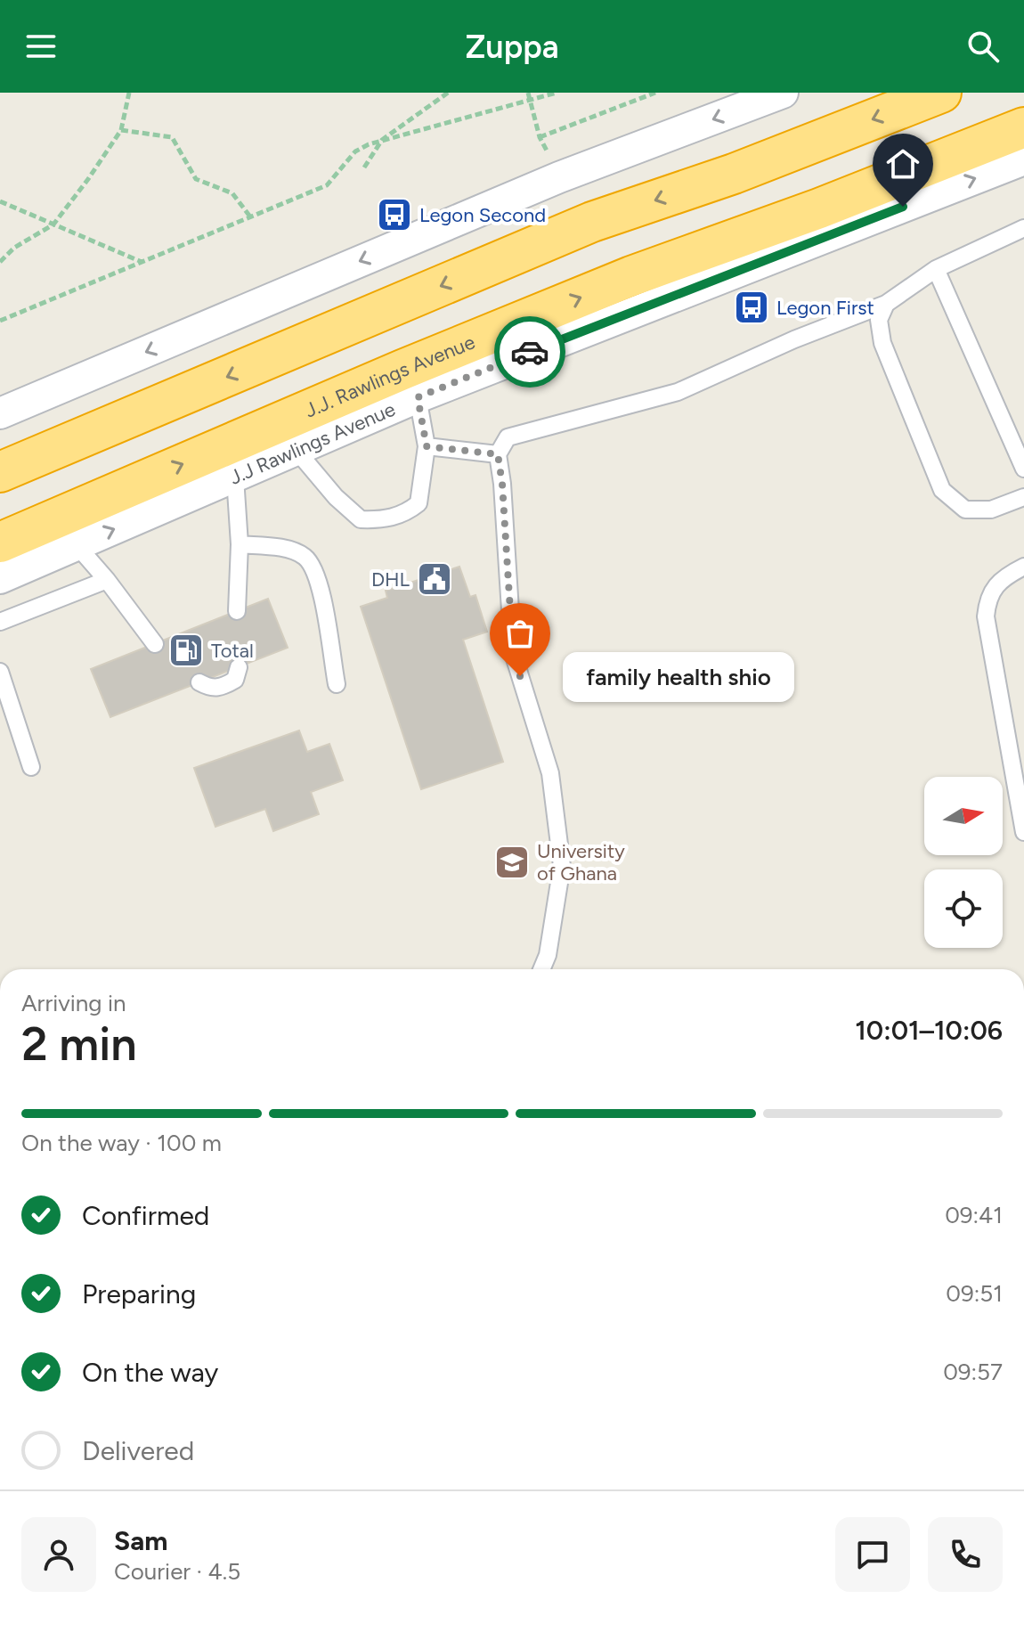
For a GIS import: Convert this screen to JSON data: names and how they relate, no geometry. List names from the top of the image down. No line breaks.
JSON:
{"streets":{"highway":["J.J. Rawlings Avenue"],"street":["J.J Rawlings Avenue"]},"places":{"bus stop":["Legon Second","Legon First"],"public building":["DHL"],"fuel station":["Total"],"other":["family health shio"],"school or university":["University of Ghana"]},"north":"right","page":{"header":"Zuppa","bubble":"family health shio","heading":["2 min","Arriving in","10:01–10:06"],"panel":["Sam","Courier · 4.5"],"bar":"On the way · 100 m","list":[["Confirmed","09:41"],["Preparing","09:51"],["On the way","09:57"],"Delivered"]}}
